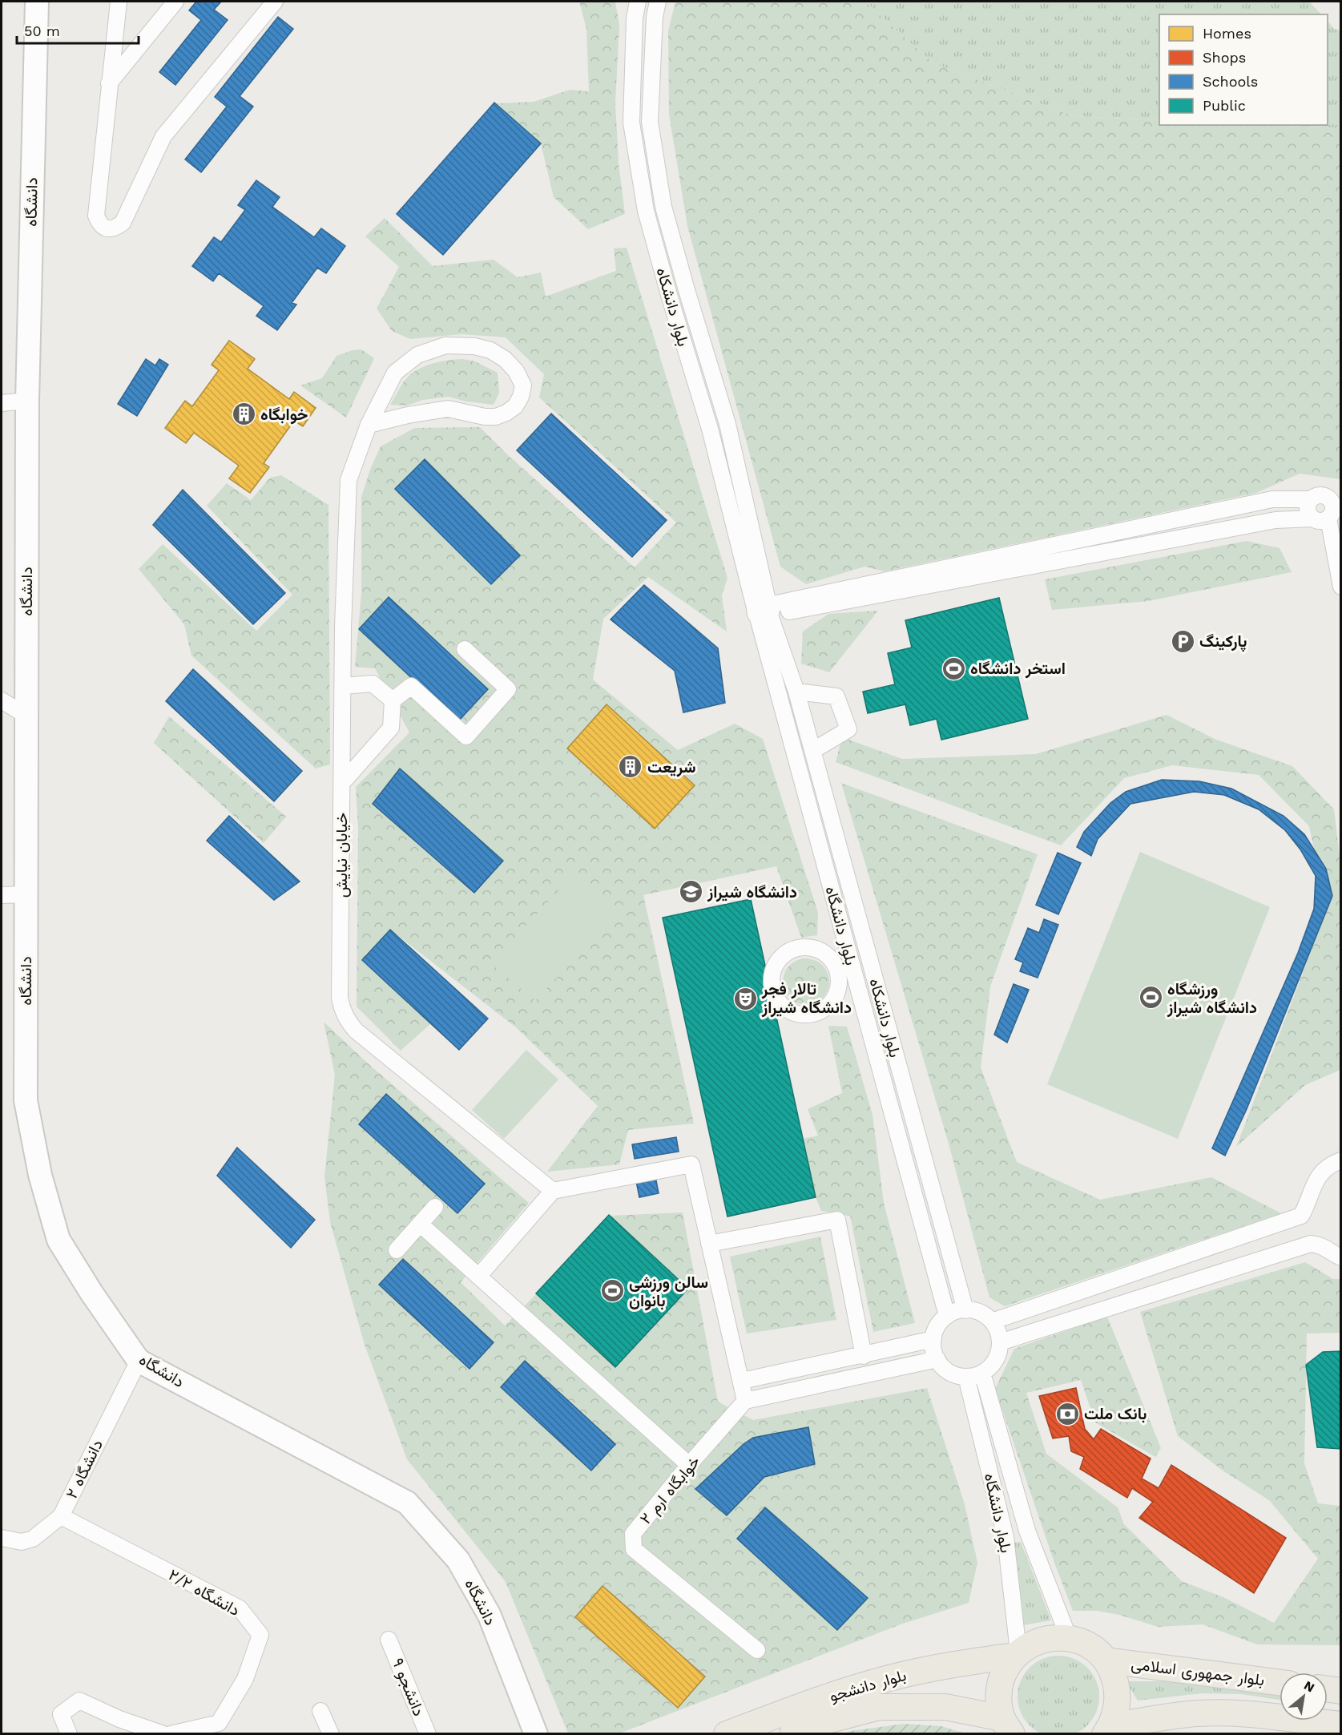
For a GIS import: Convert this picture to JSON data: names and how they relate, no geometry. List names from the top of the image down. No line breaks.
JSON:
{"streets":{"main road":["بلوار جمهوری اسلامی","بلوار دانشجو"],"street":["دانشگاه","بلوار دانشکاه","خیابان نیایش","بلوار دانشگاه","۲ دانشگاه","خوابگاه ارم ۲","۲/۲ دانشگاه","۹ دانشجو"]},"crossings":[["دانشگاه","۲ دانشگاه"],["بلوار دانشکاه","بلوار دانشگاه"],["بلوار دانشگاه","بلوار دانشجو"],["۲ دانشگاه","۲/۲ دانشگاه"]],"places":{"building":["خوابگاه","شریعت"],"parking":["پارکینگ"],"sports":["استخر دانشگاه","ورزشگاه دانشگاه شیراز","سالن ورزشی بانوان"],"school or university":["دانشگاه شیراز"],"theatre":["تالار فجر دانشگاه شیراز"],"bank":["بانک ملت"]},"legend":["Homes","Shops","Schools","Public"],"scale_bar":"50 m","north":"top right"}
